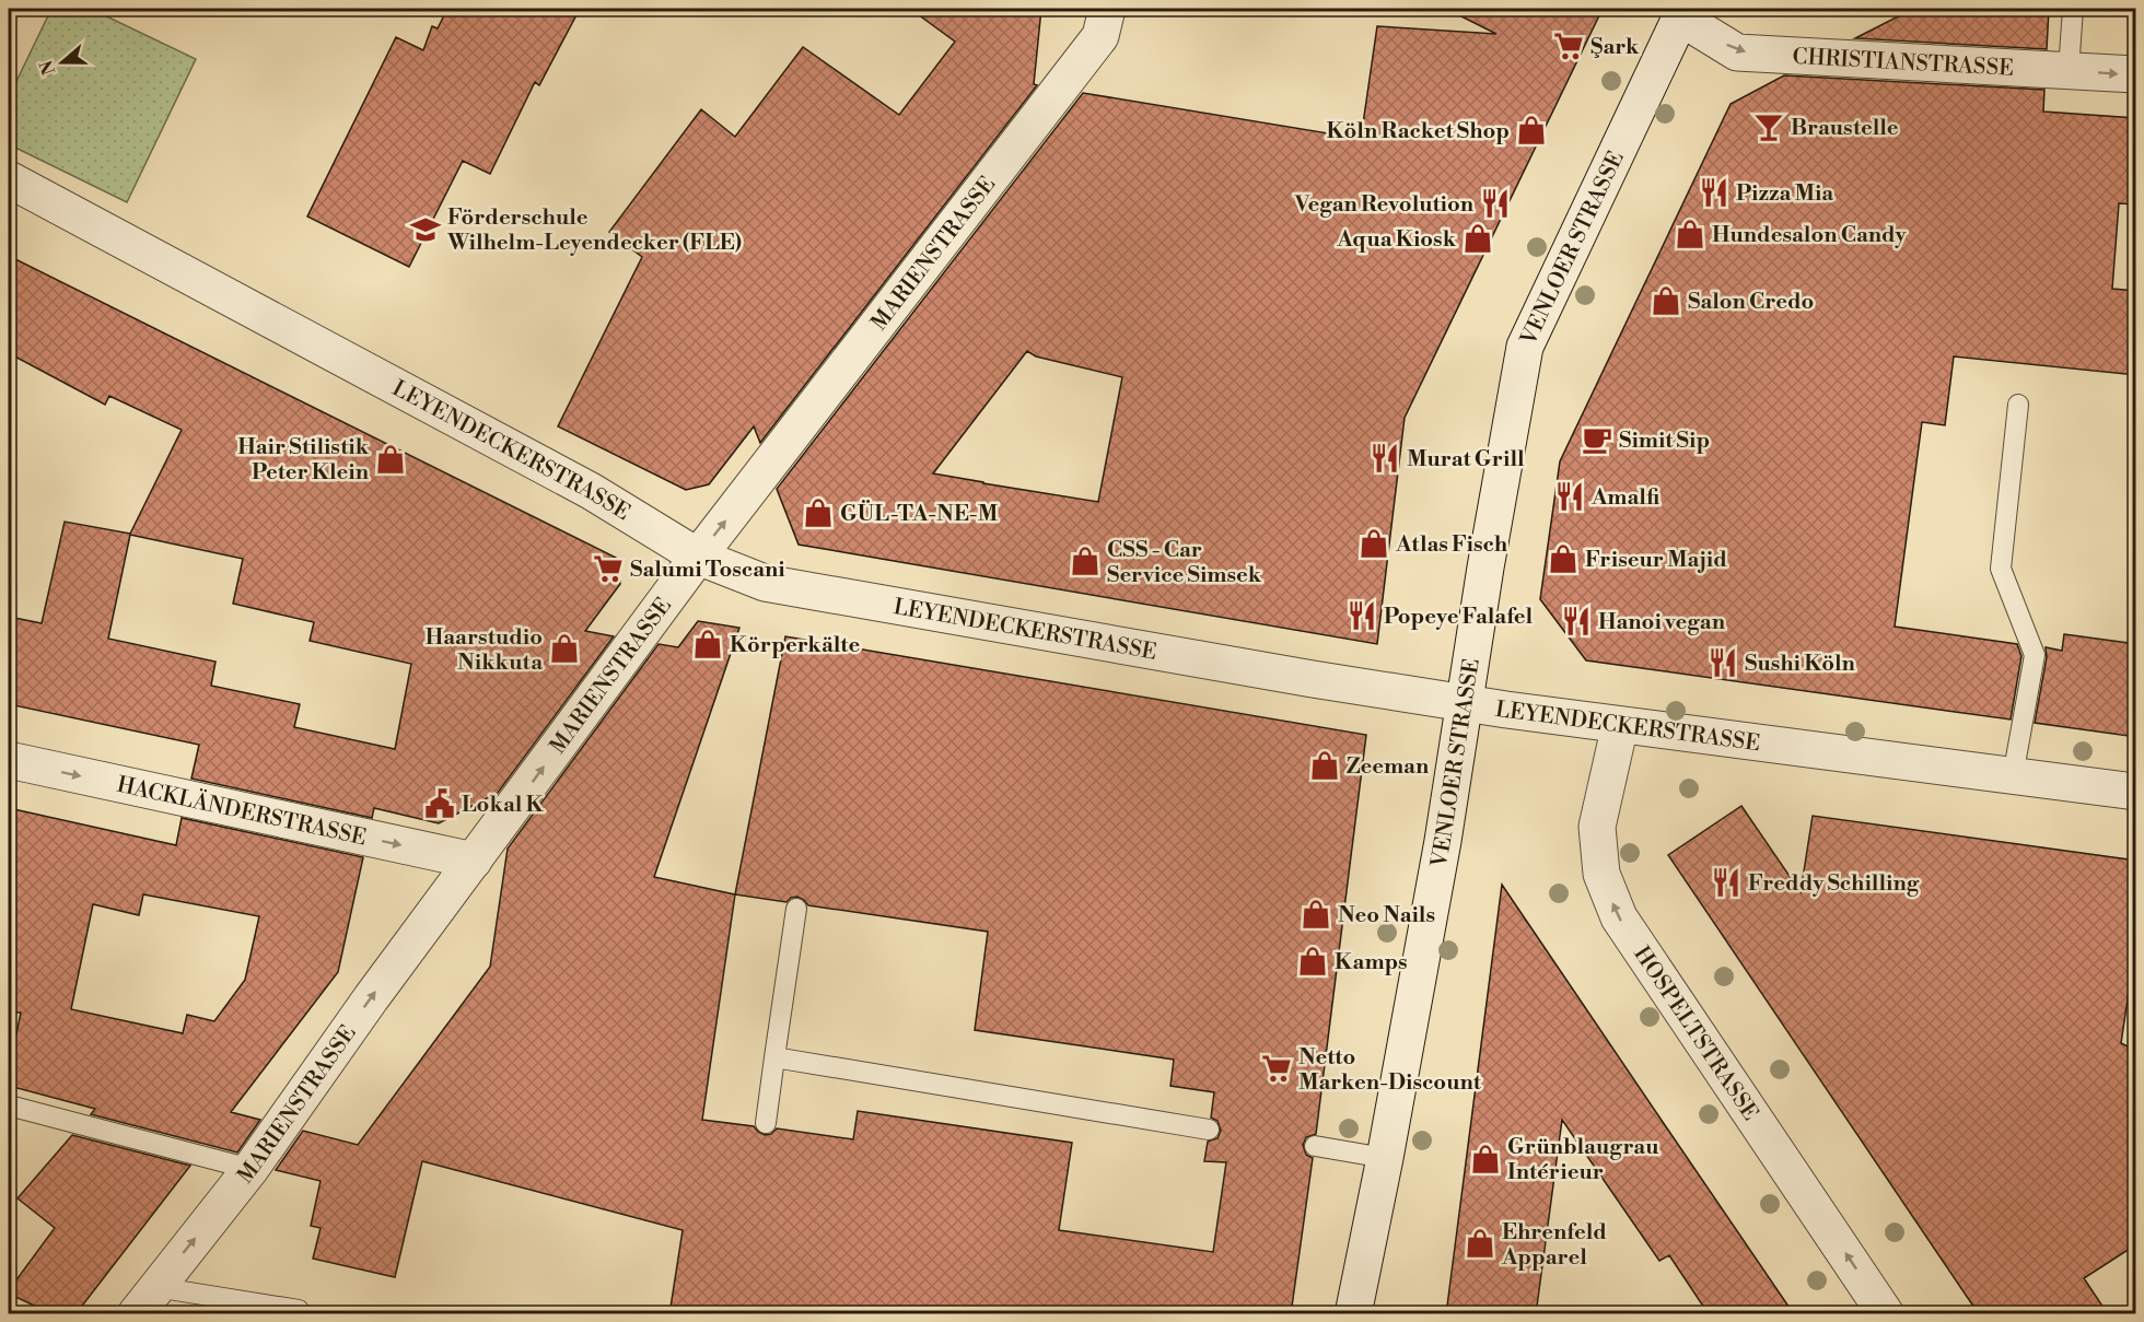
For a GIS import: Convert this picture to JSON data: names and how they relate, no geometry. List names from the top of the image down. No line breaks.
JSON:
{"streets":{"street":["CHRISTIANSTRASSE","VENLOER STRASSE","MARIENSTRASSE","LEYENDECKERSTRASSE","HACKLÄNDERSTRASSE","HOSPELTSTRASSE"]},"crossings":[["CHRISTIANSTRASSE","VENLOER STRASSE"],["VENLOER STRASSE","LEYENDECKERSTRASSE"],["MARIENSTRASSE","LEYENDECKERSTRASSE"],["MARIENSTRASSE","HACKLÄNDERSTRASSE"],["LEYENDECKERSTRASSE","HOSPELTSTRASSE"]],"one_way":["CHRISTIANSTRASSE","MARIENSTRASSE","HACKLÄNDERSTRASSE","HOSPELTSTRASSE"],"places":{"supermarket":["Şark","Salumi Toscani","Netto Marken-Discount"],"bar":["Braustelle"],"shop":["Köln Racket Shop","Hundesalon Candy","Aqua Kiosk","Salon Credo","Hair Stilistik Peter Klein","GÜL-TA-NE-M","Atlas Fisch","Friseur Majid","CSS - Car Service Simsek","Körperkälte","Haarstudio Nikkuta","Zeeman","Neo Nails","Kamps","Grünblaugrau Intérieur","Ehrenfeld Apparel"],"restaurant":["Pizza Mia","Vegan Revolution","Murat Grill","Amalfi","Popeye Falafel","Hanoi vegan","Sushi Köln","Freddy Schilling"],"school or university":["Förderschule Wilhelm-Leyendecker (FLE)"],"cafe":["Simit Sip"],"public building":["Lokal K"]},"north":"left"}
